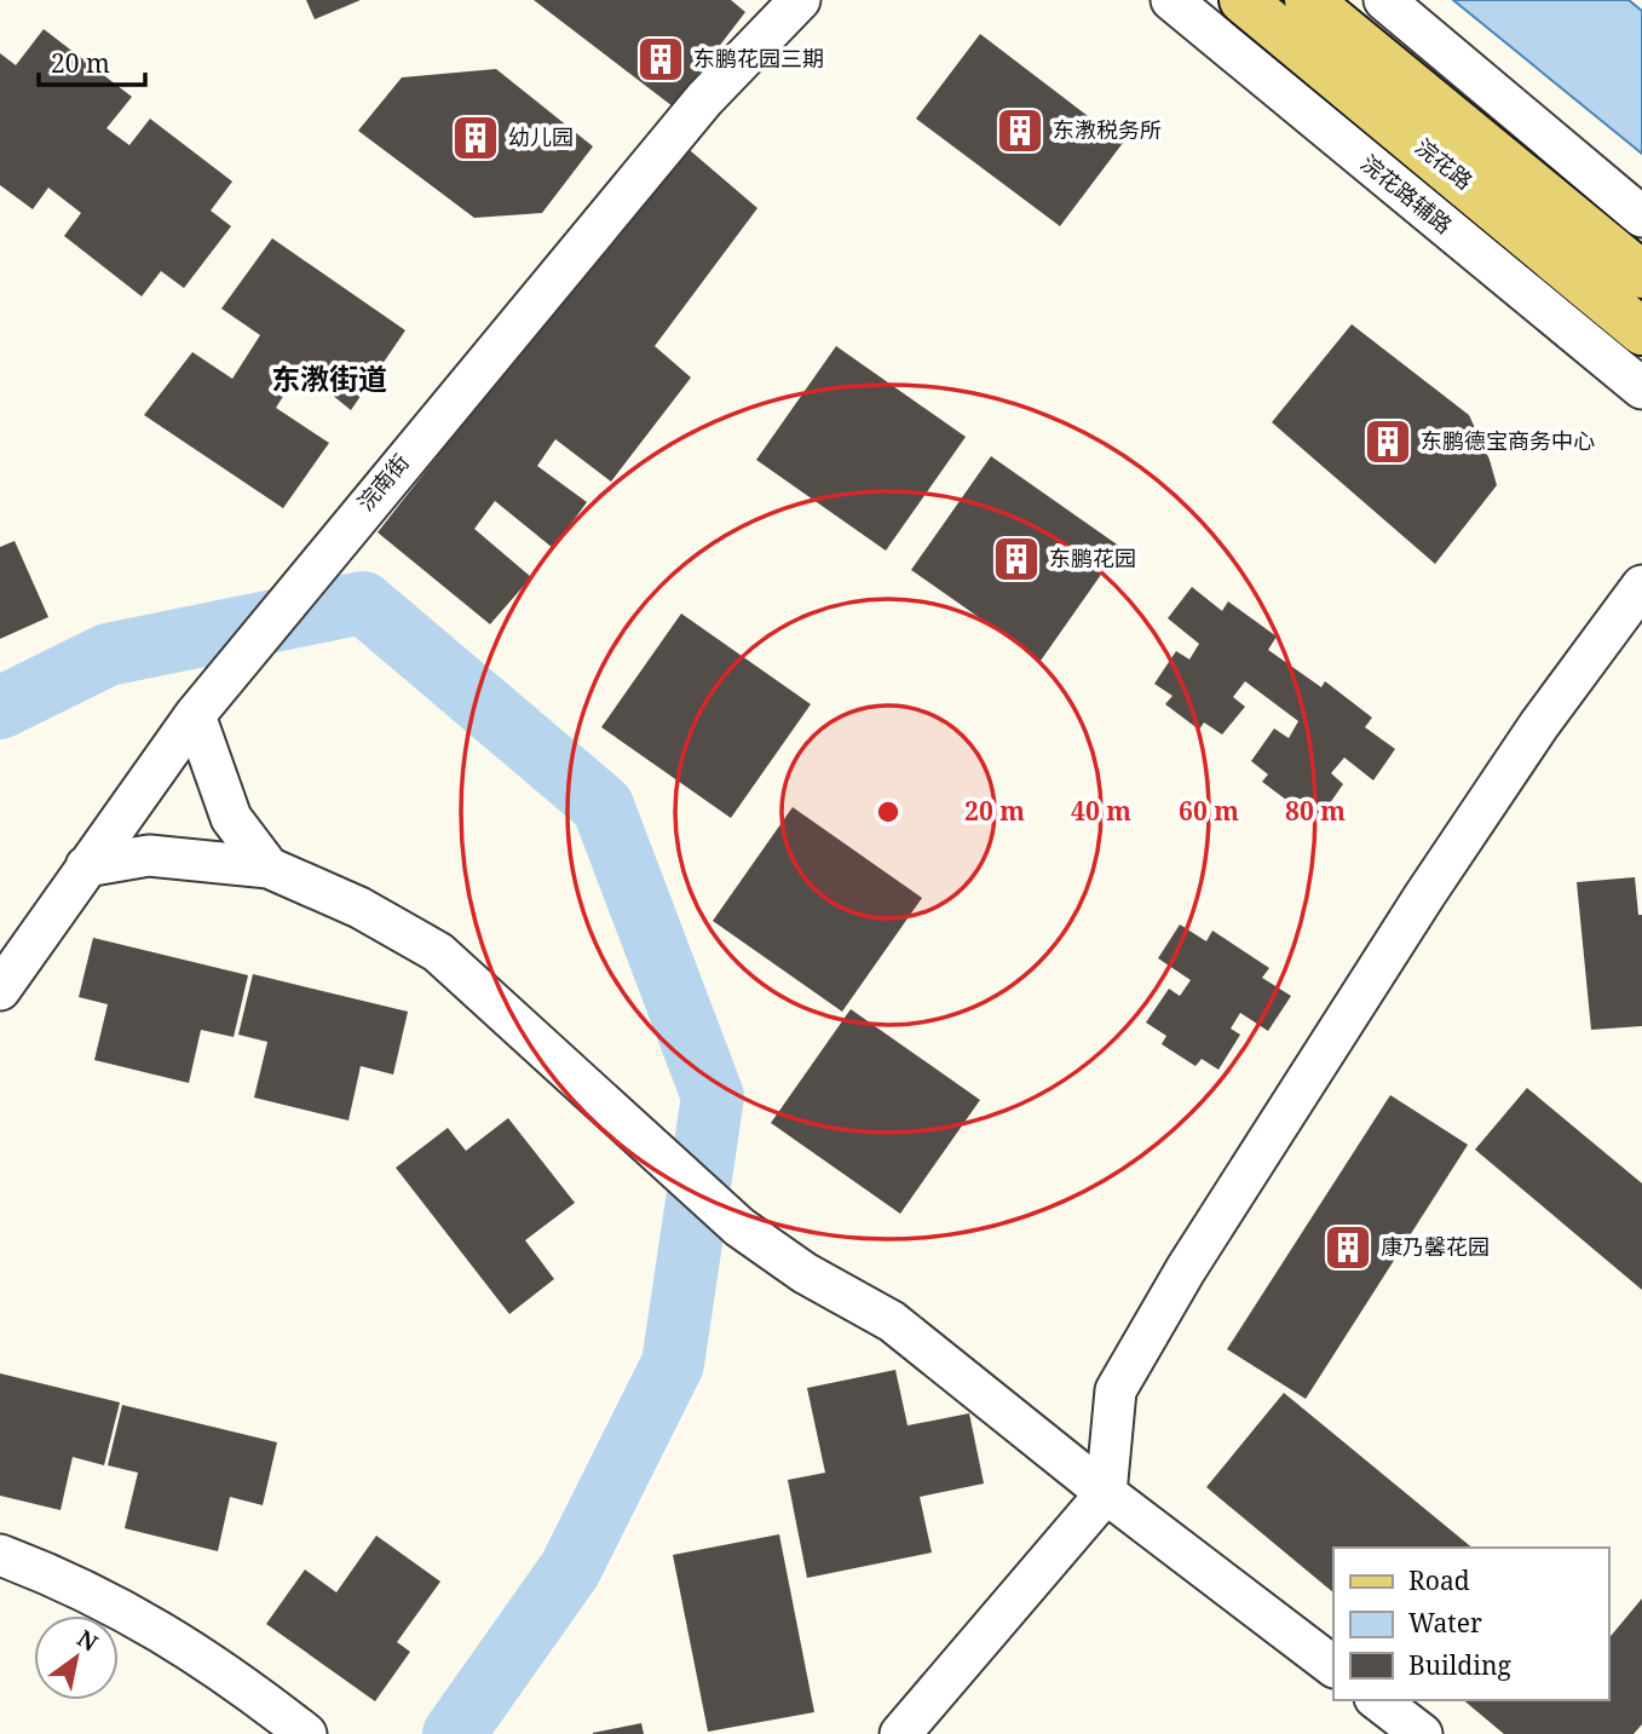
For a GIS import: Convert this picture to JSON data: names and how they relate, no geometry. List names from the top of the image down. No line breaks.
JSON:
{"streets":{"main road":["浣花路"],"street":["浣花路辅路","浣南街"]},"districts":["东漖街道"],"places":{"building":["东鹏花园三期","东漖税务所","幼儿园","东鹏德宝商务中心","东鹏花园","康乃馨花园"]},"legend":["Road","Water","Building"],"scale_bar":"20 m","north":"top right","rings":["20 m","40 m","60 m","80 m"]}
